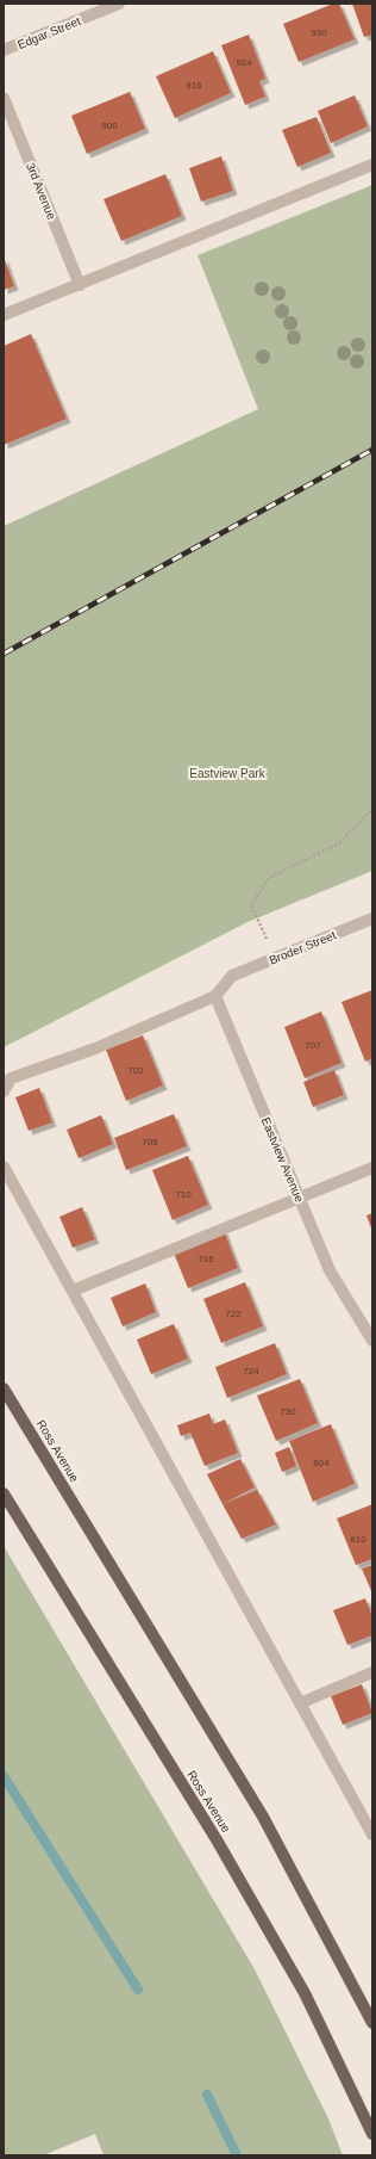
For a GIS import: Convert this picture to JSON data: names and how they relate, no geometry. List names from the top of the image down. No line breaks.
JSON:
{"streets":{"main road":["Ross Avenue"],"street":["Edgar Street","3rd Avenue","Broder Street","Eastview Avenue"]},"crossings":[["Broder Street","Eastview Avenue"]],"parks":["Eastview Park"],"house_numbers":["930","924","916","900","707","702","706","710","716","722","724","730","804","810"]}
